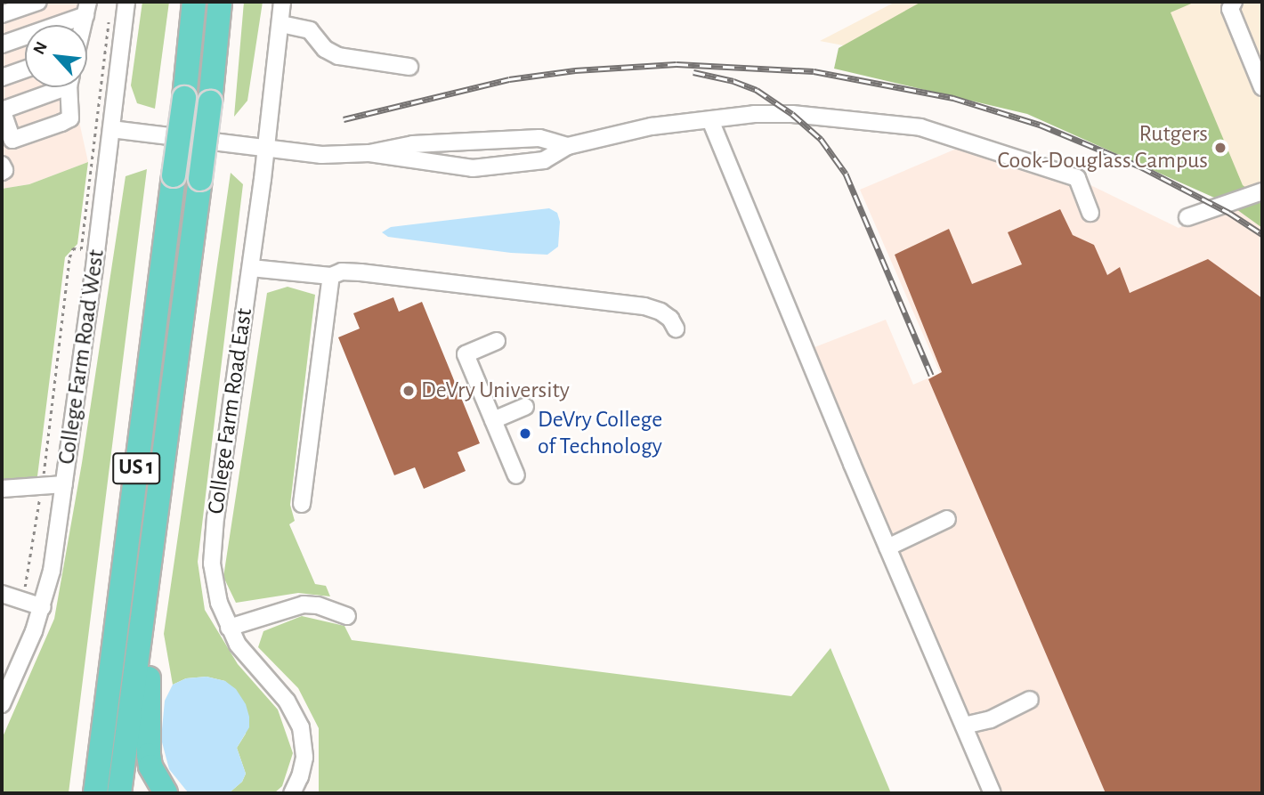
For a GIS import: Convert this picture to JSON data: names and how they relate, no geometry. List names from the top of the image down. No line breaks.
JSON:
{"streets":{"highway":["US 1"],"street":["College Farm Road West","College Farm Road East"]},"places":["Rutgers Cook-Douglass Campus","DeVry University","DeVry College of Technology"],"north":"top left"}
